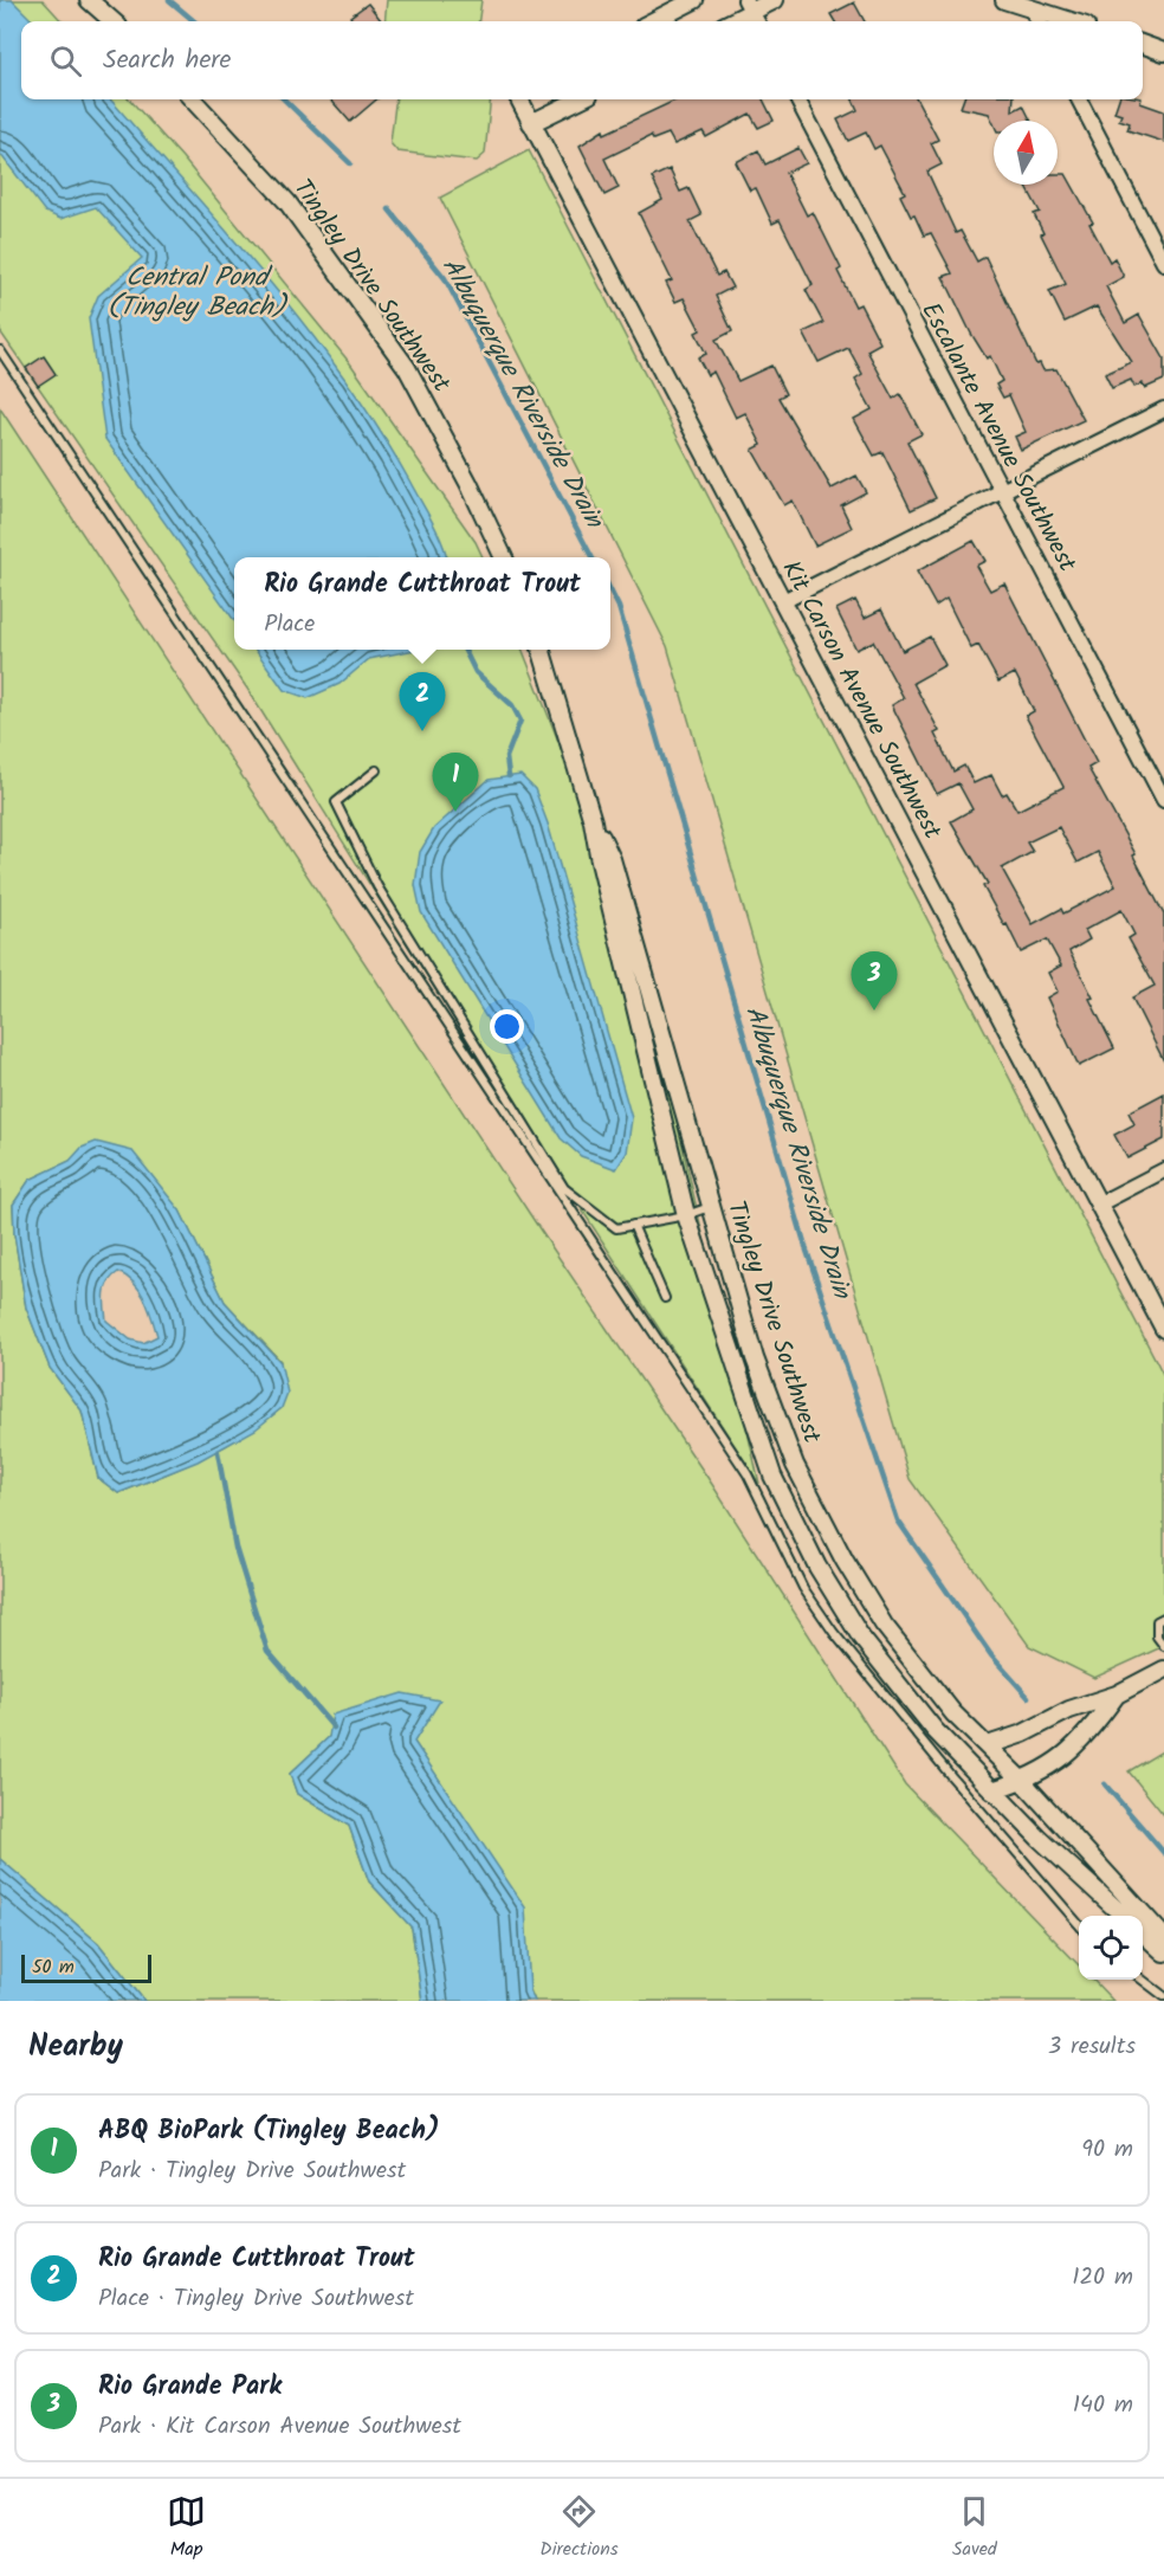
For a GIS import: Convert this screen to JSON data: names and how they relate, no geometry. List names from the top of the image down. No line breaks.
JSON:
{"streets":{"street":["Tingley Drive Southwest","Escalante Avenue Southwest","Kit Carson Avenue Southwest"]},"water":["Central Pond (Tingley Beach)","Albuquerque Riverside Drain"],"scale_bar":"50 m","north":"top","page":{"search":"Search here","popup":["Rio Grande Cutthroat Trout","Place"],"pins":["2","1","3"],"scale":"50 m","heading":["Nearby","3 results"],"list":[{"mark":"1","name":"ABQ BioPark (Tingley Beach)","note":"Park · Tingley Drive Southwest","value":"90 m"},{"mark":"2","name":"Rio Grande Cutthroat Trout","note":"Place · Tingley Drive Southwest","value":"120 m"},{"mark":"3","name":"Rio Grande Park","note":"Park · Kit Carson Avenue Southwest","value":"140 m"}],"nav":["Map","Directions","Saved"]}}
